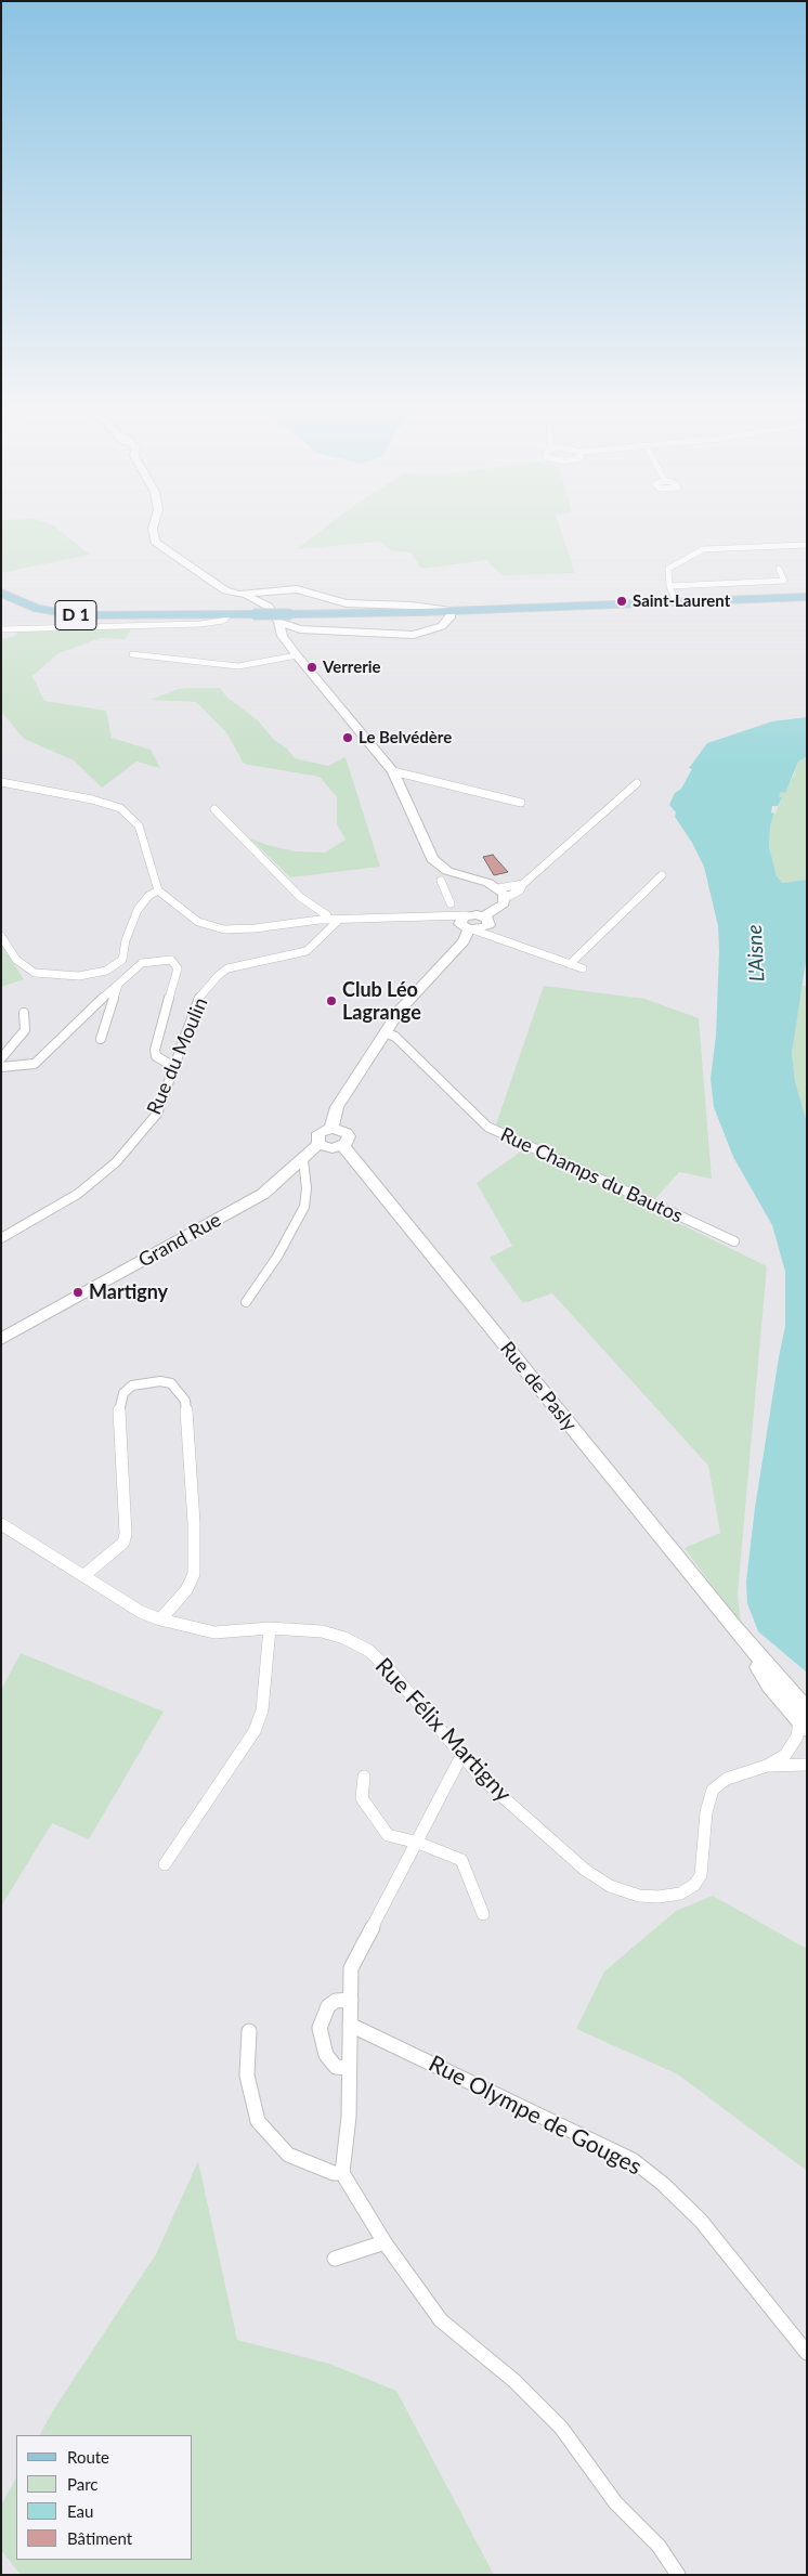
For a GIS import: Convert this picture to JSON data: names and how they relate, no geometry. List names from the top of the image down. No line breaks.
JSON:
{"streets":{"main road":["D 1","Grand Rue","Rue de Pasly"],"street":["Rue du Moulin","Rue Champs du Bautos","Rue Félix Martigny","Rue Olympe de Gouges"]},"crossings":[["Grand Rue","Rue de Pasly"],["Rue de Pasly","Rue Félix Martigny"]],"water":["L'Aisne"],"places":["Saint-Laurent","Verrerie","Le Belvédère","Club Léo Lagrange","Martigny"],"legend":["Route","Parc","Eau","Bâtiment"]}
